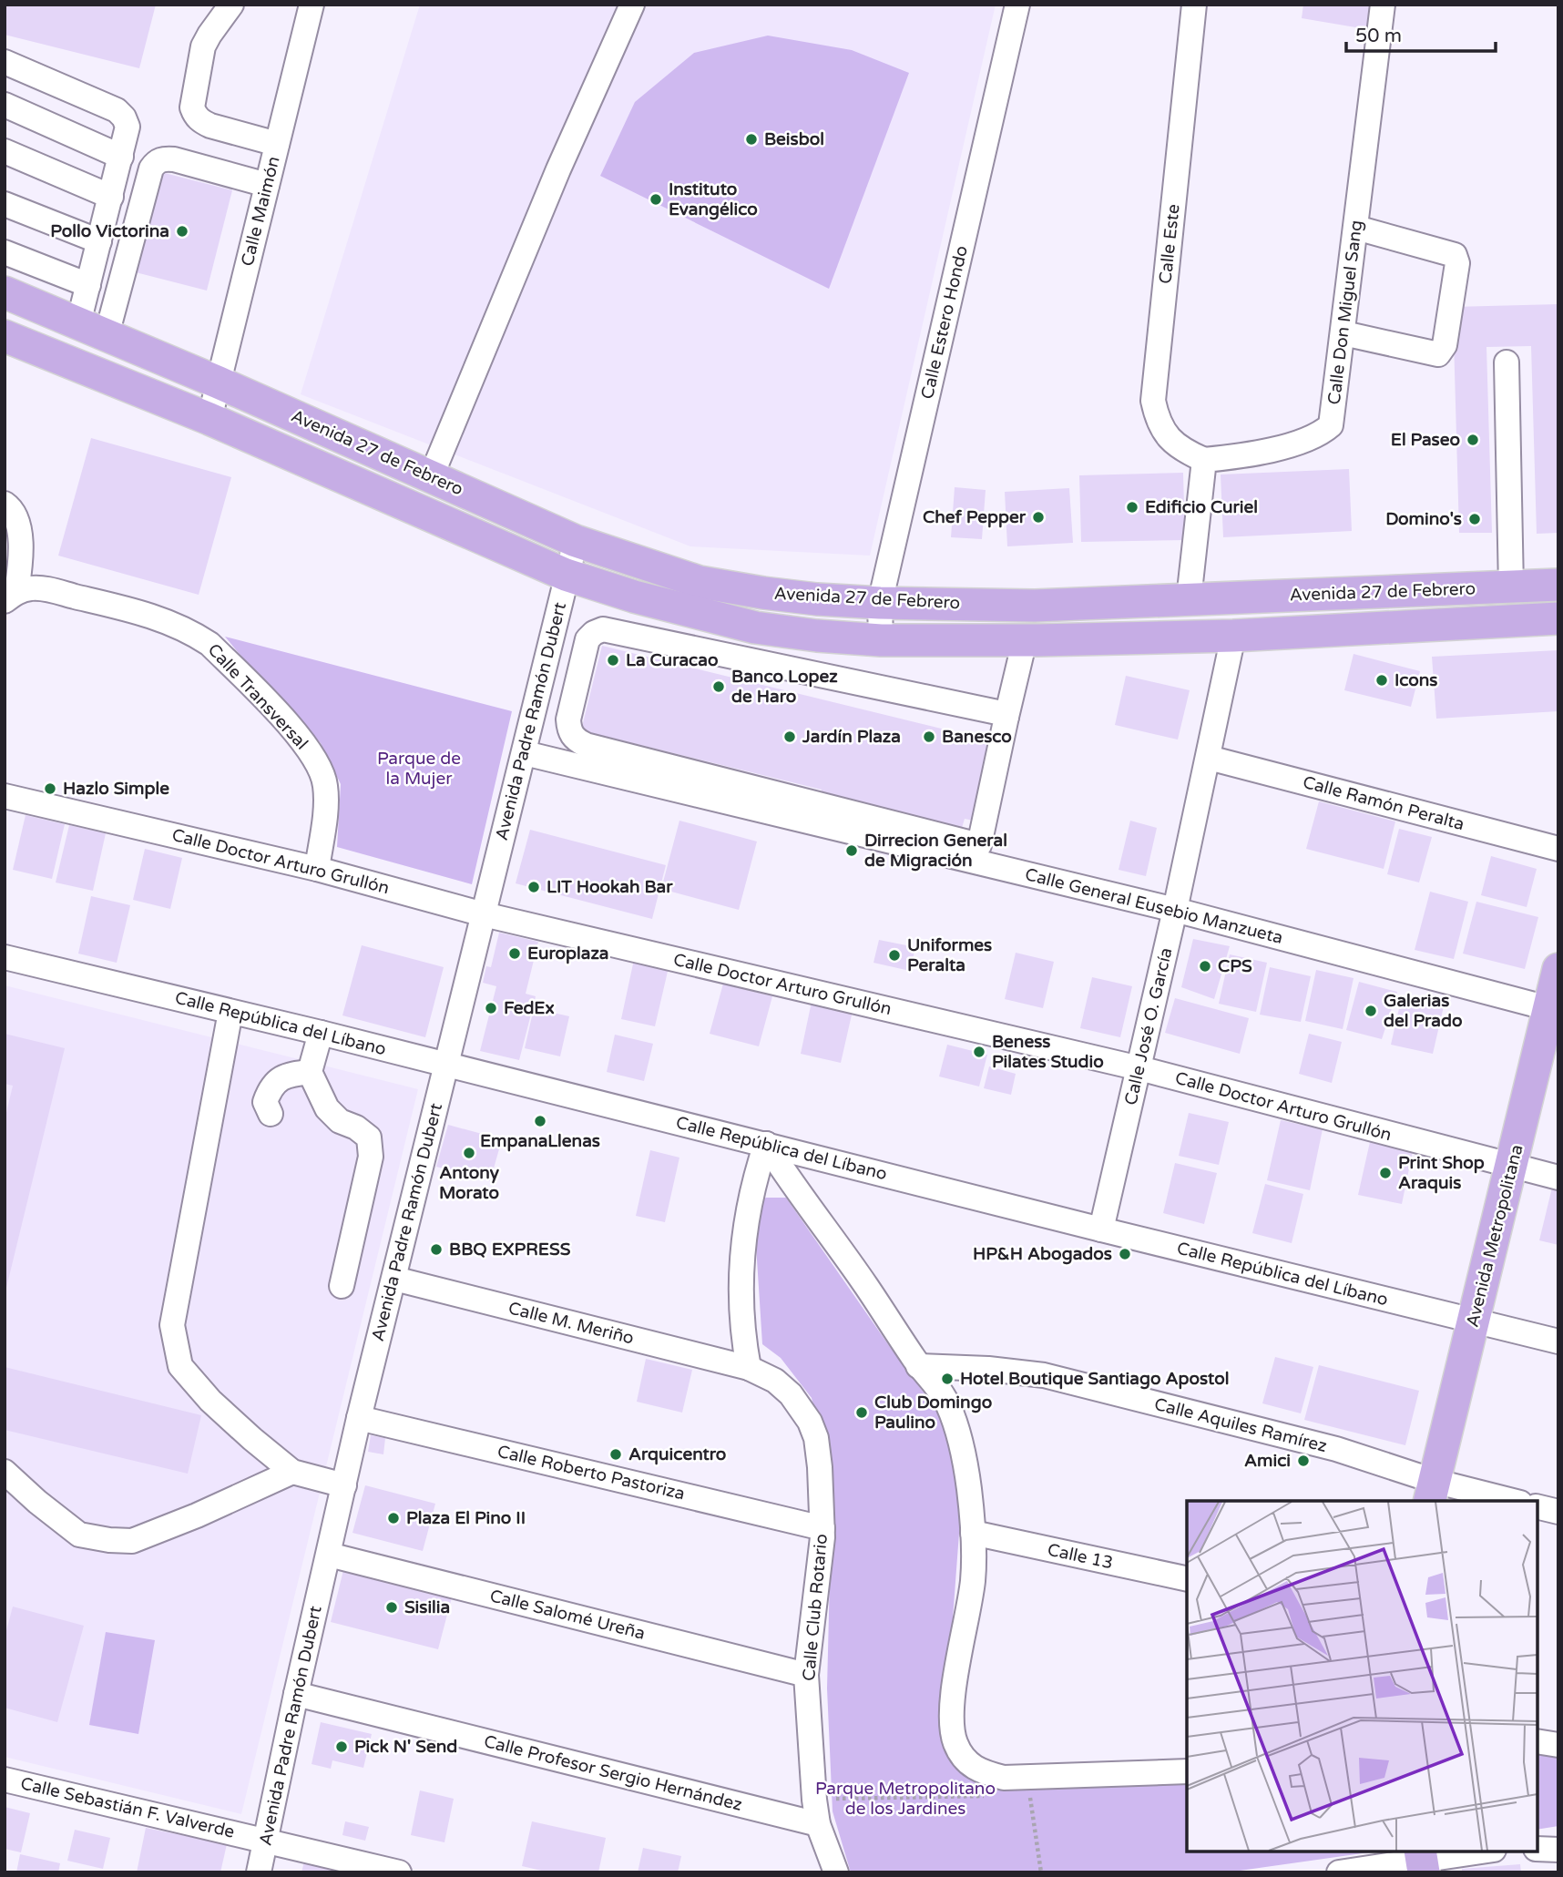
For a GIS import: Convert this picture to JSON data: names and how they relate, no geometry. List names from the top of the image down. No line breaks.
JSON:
{"streets":{"main road":["Avenida 27 de Febrero","Avenida Metropolitana"],"street":["Calle Maimón","Calle Este","Calle Don Miguel Sang","Calle Estero Hondo","Calle Transversal","Avenida Padre Ramón Dubert","Calle Ramón Peralta","Calle Doctor Arturo Grullón","Calle General Eusebio Manzueta","Calle República del Líbano","Calle José O. García","Calle M. Meriño","Calle Aquiles Ramírez","Calle Roberto Pastoriza","Calle 13","Calle Club Rotario","Calle Salomé Ureña","Calle Profesor Sergio Hernández","Calle Sebastián F. Valverde"]},"crossings":[["Calle Maimón","Avenida 27 de Febrero"],["Calle Este","Calle Don Miguel Sang"],["Calle Estero Hondo","Avenida 27 de Febrero"],["Avenida 27 de Febrero","Avenida Padre Ramón Dubert"],["Avenida 27 de Febrero","Calle José O. García"],["Calle Transversal","Calle Doctor Arturo Grullón"],["Avenida Padre Ramón Dubert","Calle Doctor Arturo Grullón"],["Avenida Padre Ramón Dubert","Calle General Eusebio Manzueta"],["Avenida Padre Ramón Dubert","Calle República del Líbano"],["Avenida Padre Ramón Dubert","Calle M. Meriño"],["Avenida Padre Ramón Dubert","Calle Roberto Pastoriza"],["Avenida Padre Ramón Dubert","Calle Salomé Ureña"],["Avenida Padre Ramón Dubert","Calle Profesor Sergio Hernández"],["Avenida Padre Ramón Dubert","Calle Sebastián F. Valverde"],["Calle Ramón Peralta","Calle José O. García"],["Calle Doctor Arturo Grullón","Calle José O. García"],["Calle Doctor Arturo Grullón","Avenida Metropolitana"],["Calle General Eusebio Manzueta","Calle José O. García"],["Calle General Eusebio Manzueta","Avenida Metropolitana"],["Calle República del Líbano","Calle José O. García"],["Calle República del Líbano","Avenida Metropolitana"],["Avenida Metropolitana","Calle Aquiles Ramírez"],["Calle M. Meriño","Calle Club Rotario"],["Calle Roberto Pastoriza","Calle Club Rotario"],["Calle Club Rotario","Calle Salomé Ureña"],["Calle Club Rotario","Calle Profesor Sergio Hernández"]],"parks":["Parque de la Mujer","Parque Metropolitano de los Jardines"],"places":["Beisbol","Instituto Evangélico","Pollo Victorina","El Paseo","Edificio Curiel","Chef Pepper","Domino's","La Curacao","Icons","Banco Lopez de Haro","Jardín Plaza","Banesco","Hazlo Simple","Dirrecion General de Migración","LIT Hookah Bar","Europlaza","Uniformes Peralta","CPS","FedEx","Galerias del Prado","Beness Pilates Studio","EmpanaLlenas","Antony Morato","Print Shop Araquis","BBQ EXPRESS","HP&H Abogados","Hotel Boutique Santiago Apostol","Club Domingo Paulino","Arquicentro","Amici","Plaza El Pino II","Sisilia","Pick N' Send"],"scale_bar":"50 m"}
